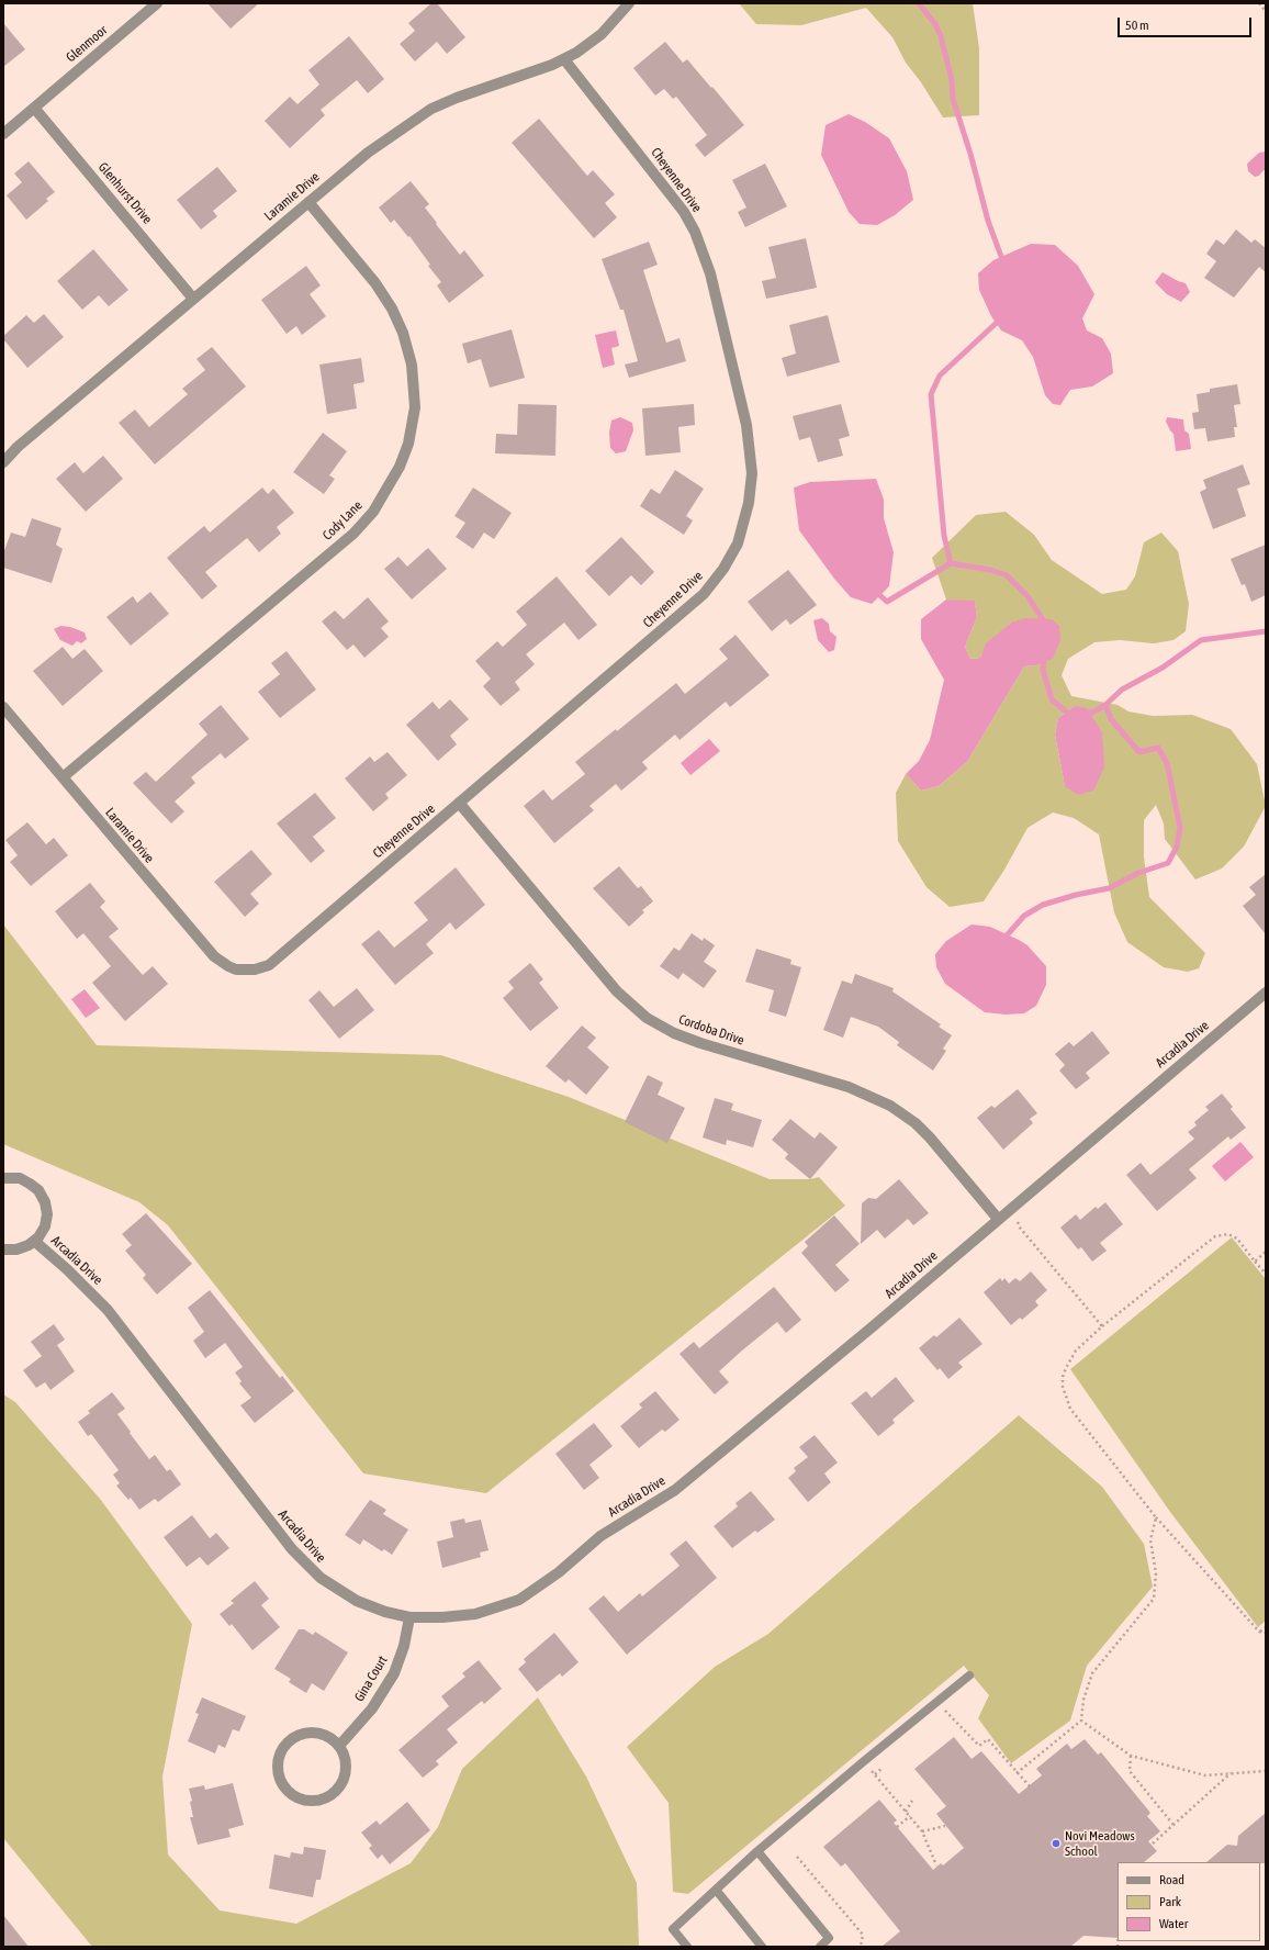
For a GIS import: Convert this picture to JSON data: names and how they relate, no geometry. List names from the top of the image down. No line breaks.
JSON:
{"streets":{"street":["Glenmoor","Cheyenne Drive","Glenhurst Drive","Laramie Drive","Cody Lane","Cordoba Drive","Arcadia Drive","Gina Court"]},"crossings":[["Glenmoor","Glenhurst Drive"],["Cheyenne Drive","Laramie Drive"],["Cheyenne Drive","Cordoba Drive"],["Glenhurst Drive","Laramie Drive"],["Laramie Drive","Cody Lane"],["Cordoba Drive","Arcadia Drive"],["Arcadia Drive","Gina Court"]],"places":["Novi Meadows School"],"legend":["Road","Park","Water"],"scale_bar":"50 m"}
